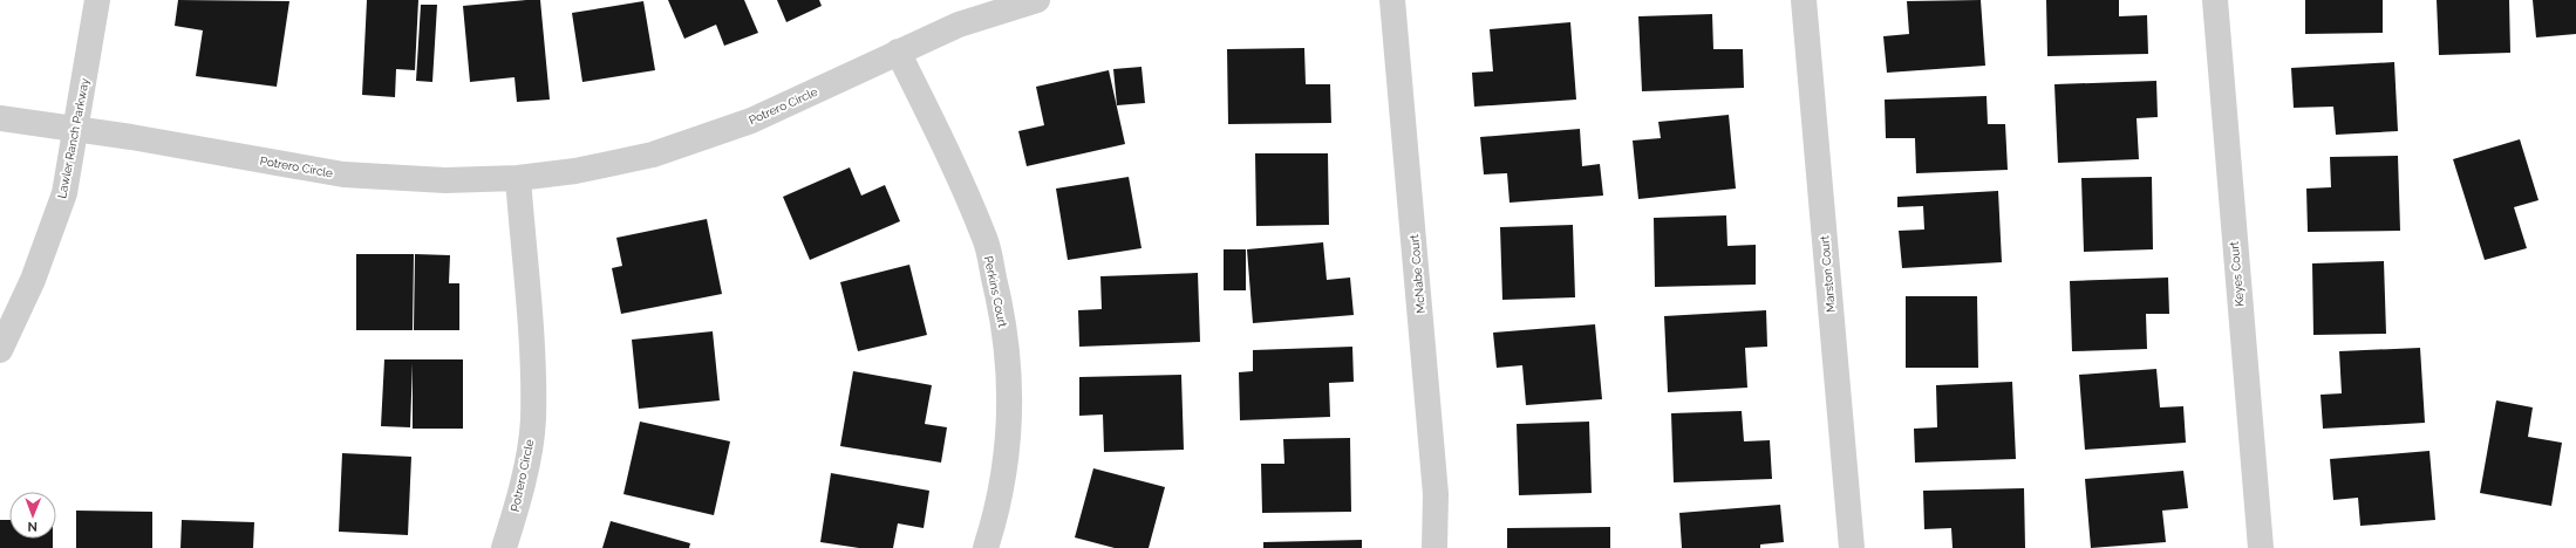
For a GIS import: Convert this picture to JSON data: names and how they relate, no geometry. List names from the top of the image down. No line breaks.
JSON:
{"streets":{"street":["Potrero Circle","Lawler Ranch Parkway","McNabe Court","Marston Court","Keyes Court","Perkins Court"]},"crossings":[["Potrero Circle","Lawler Ranch Parkway"],["Potrero Circle","Perkins Court"]],"north":"bottom"}
